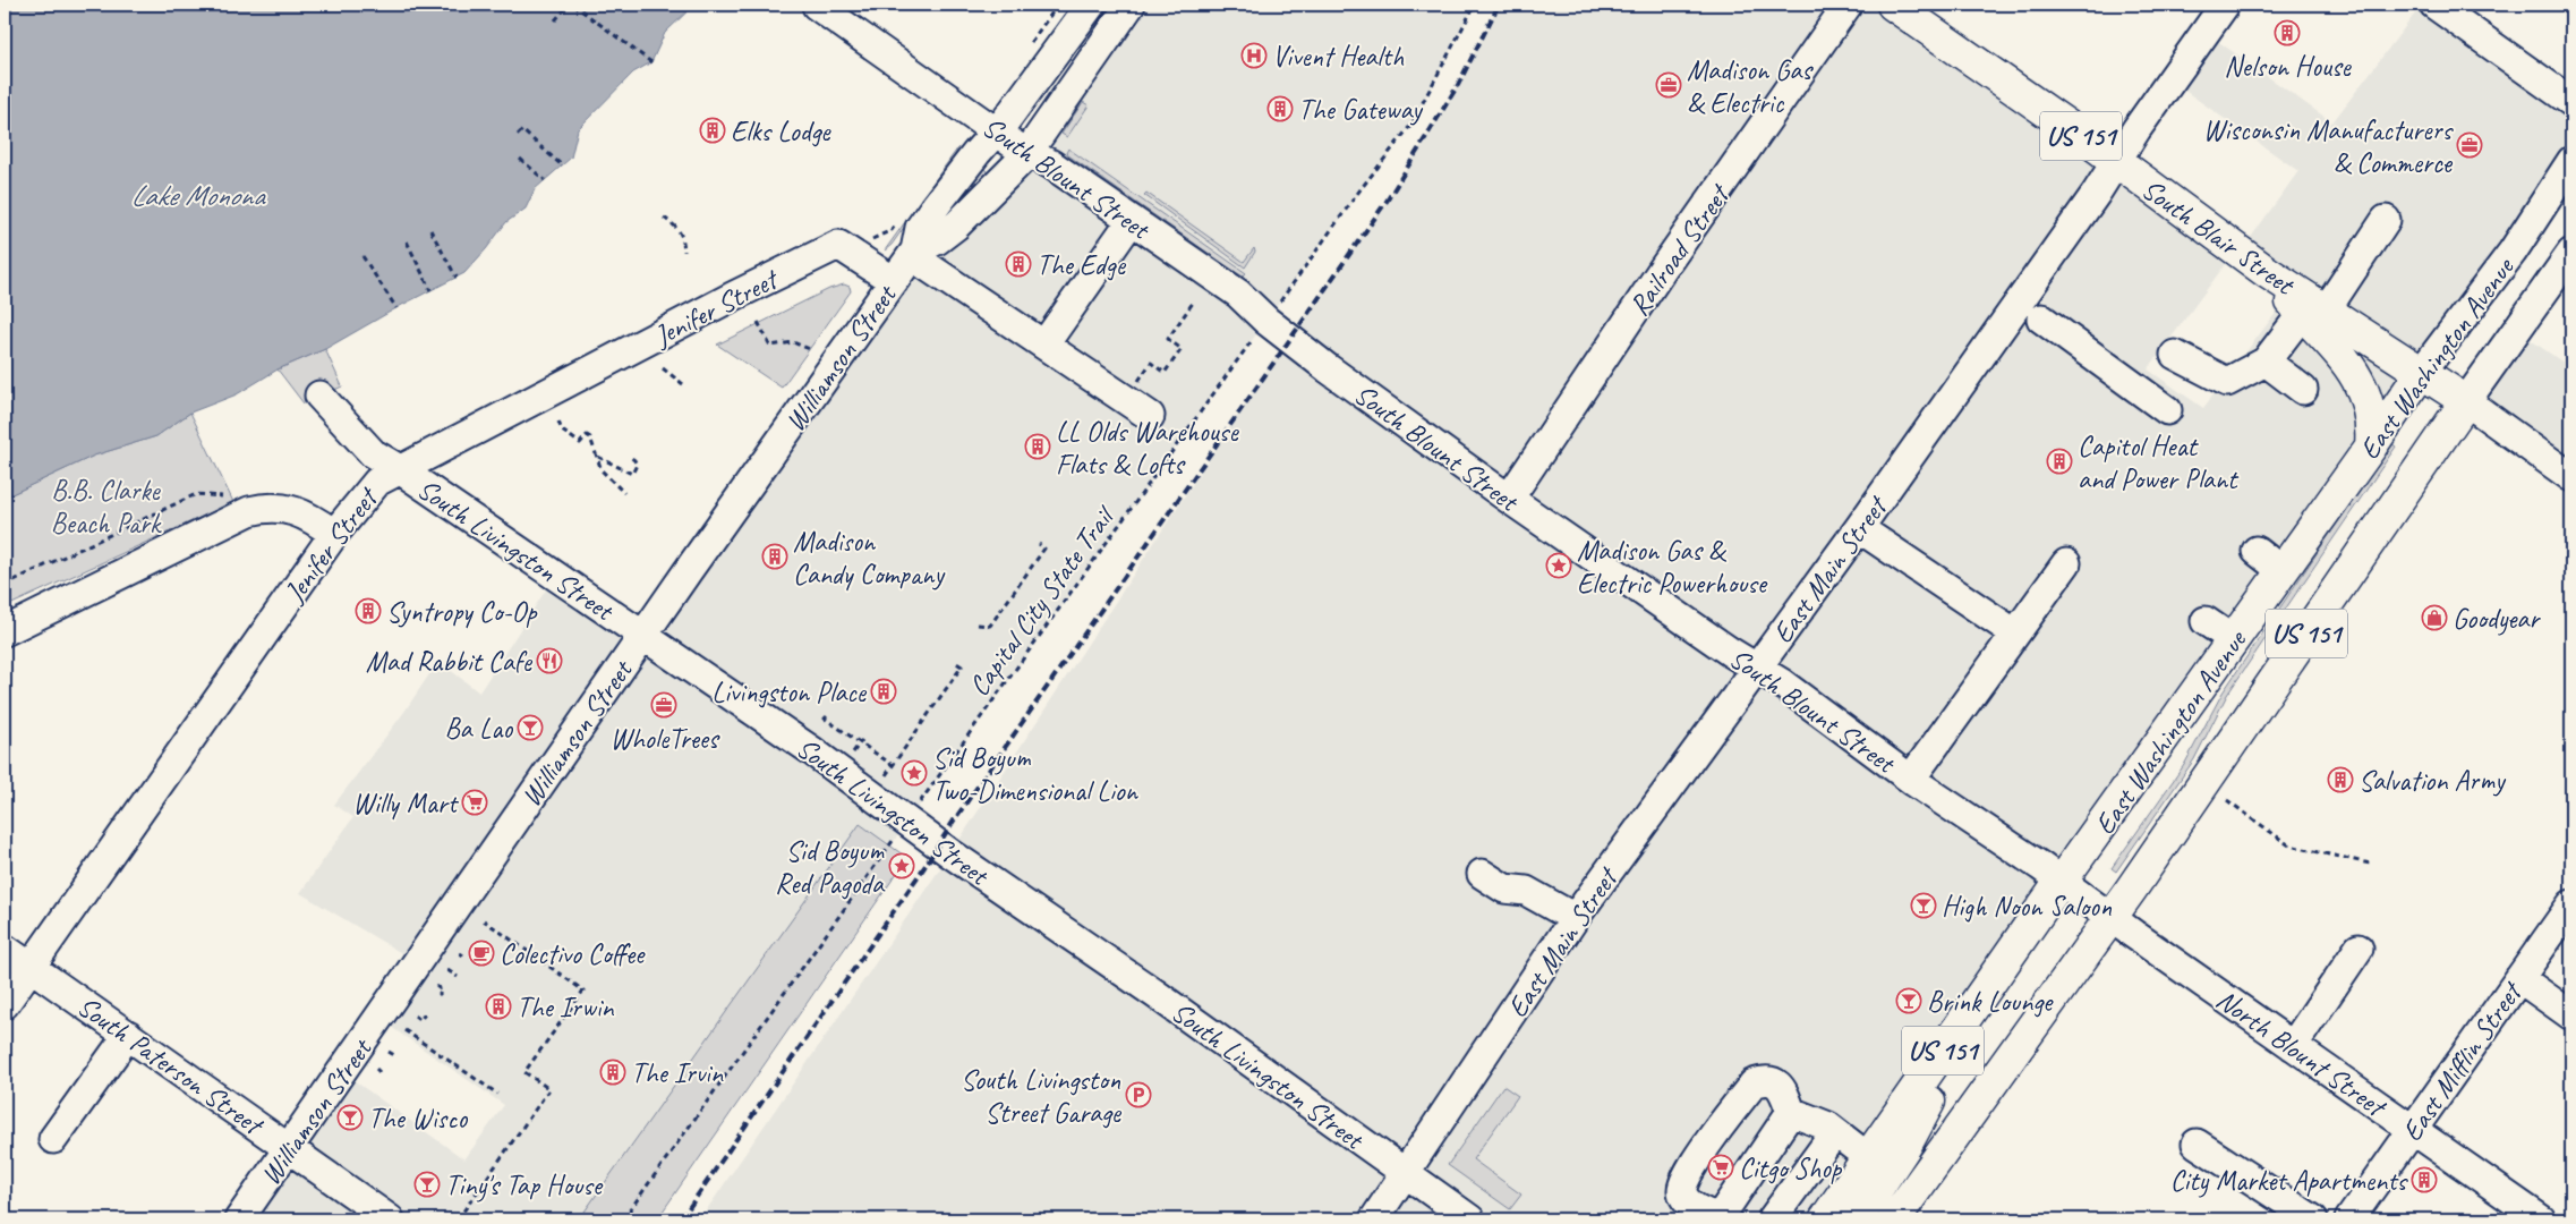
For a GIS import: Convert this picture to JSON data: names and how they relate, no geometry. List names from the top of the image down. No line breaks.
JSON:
{"streets":{"main road":["US 151","South Blair Street","East Washington Avenue"],"street":["South Blount Street","Railroad Street","Jenifer Street","Williamson Street","South Livingston Street","East Main Street","North Blount Street","East Mifflin Street","South Paterson Street"],"path":["Capital City State Trail"]},"crossings":[["US 151","South Blair Street"],["US 151","East Washington Avenue"],["South Blount Street","Railroad Street"],["South Blount Street","Williamson Street"],["South Blount Street","East Washington Avenue"],["South Blount Street","East Main Street"],["South Blount Street","North Blount Street"],["South Blair Street","East Washington Avenue"],["South Blair Street","East Main Street"],["Jenifer Street","Williamson Street"],["Jenifer Street","South Livingston Street"],["Jenifer Street","South Paterson Street"],["Williamson Street","South Livingston Street"],["Williamson Street","South Paterson Street"],["East Washington Avenue","North Blount Street"],["South Livingston Street","East Main Street"],["North Blount Street","East Mifflin Street"]],"water":["Lake Monona"],"parks":["B.B. Clarke Beach Park"],"places":{"building":["Nelson House","The Gateway","Elks Lodge","The Edge","LL Olds Warehouse Flats & Lofts","Capitol Heat and Power Plant","Madison Candy Company","Syntropy Co-Op","Livingston Place","Salvation Army","The Irwin","The Irvin","City Market Apartments"],"hospital":["Vivent Health"],"office":["Madison Gas & Electric","Wisconsin Manufacturers & Commerce","WholeTrees"],"place":["Madison Gas & Electric Powerhouse","Sid Boyum Two-Dimensional Lion","Sid Boyum Red Pagoda"],"shop":["Goodyear"],"restaurant":["Mad Rabbit Cafe"],"bar":["Ba Lao","High Noon Saloon","Brink Lounge","The Wisco","Tiny's Tap House"],"supermarket":["Willy Mart","Citgo Shop"],"cafe":["Colectivo Coffee"],"parking":["South Livingston Street Garage"]}}
